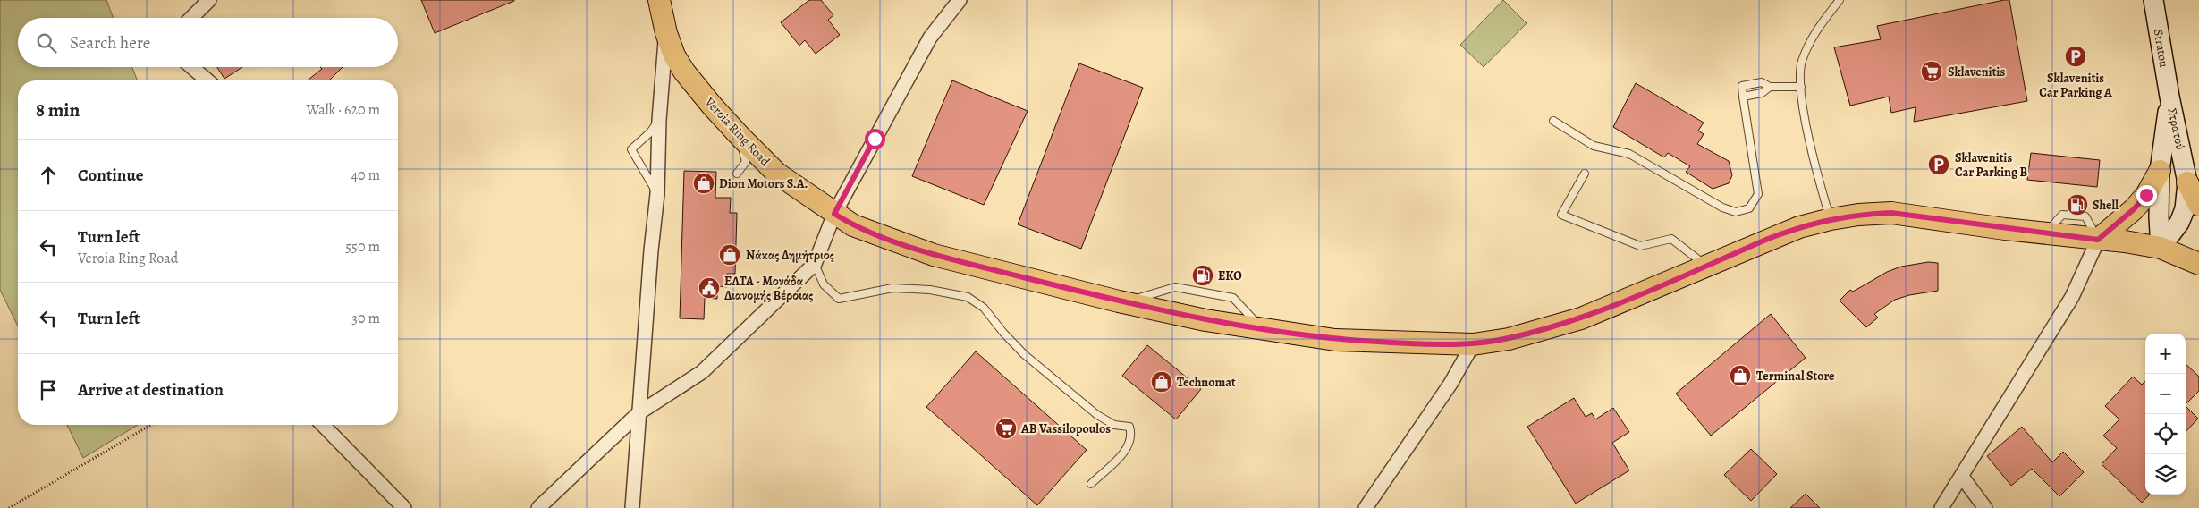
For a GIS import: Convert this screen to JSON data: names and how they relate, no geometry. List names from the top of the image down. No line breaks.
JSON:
{"streets":{"main road":["Stratou","Στρατού","Verοia Ring Road"]},"crossings":[["Stratou","Στρατού"],["Στρατού","Verοia Ring Road"]],"places":{"parking":["Sklavenitis Car Parking A","Sklavenitis Car Parking B"],"supermarket":["Sklavenitis","AB Vassilopoulos"],"shop":["Dion Motors S.A.","Νάκας Δημήτριος","Terminal Store","Technomat"],"fuel station":["Shell","EKO"],"public building":["ΕΛΤΑ - Μονάδα Διανομής Βέροιας"]},"page":{"search":"Search here","heading":["8 min","Walk · 620 m"],"list":[["Continue","40 m"],["Turn left","Verοia Ring Road","550 m"],["Turn left","30 m"],"Arrive at destination"],"map_buttons":["+","−"]}}
